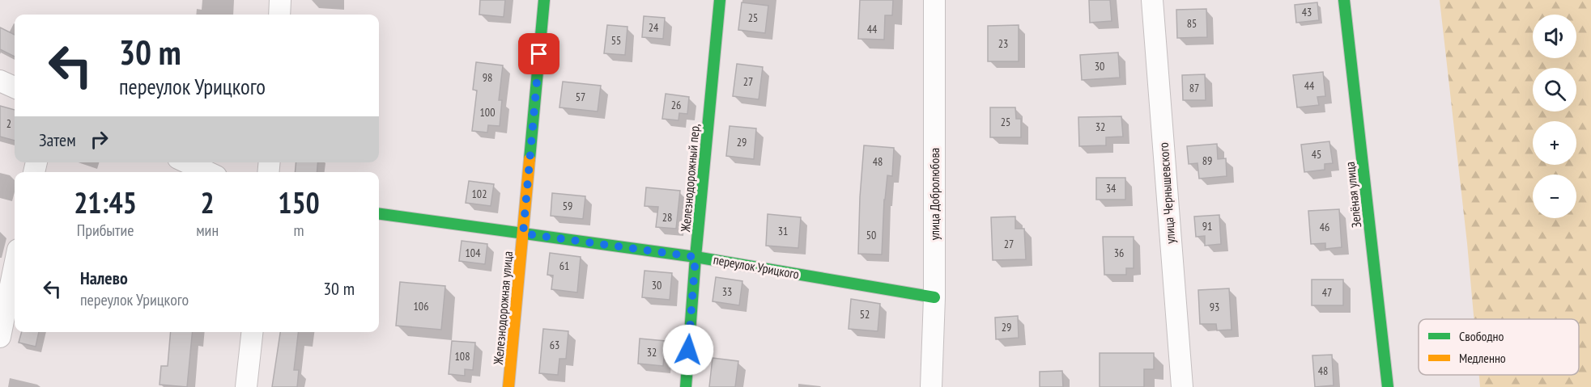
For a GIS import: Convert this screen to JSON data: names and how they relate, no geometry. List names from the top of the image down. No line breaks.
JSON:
{"streets":{"street":["Железнодорожный пер,","улица Чернышевского","улица Добролюбова","Зелёная улица","переулок Урицкого","Железнодорожная улица"]},"crossings":[["Железнодорожный пер,","переулок Урицкого"],["улица Добролюбова","переулок Урицкого"],["переулок Урицкого","Железнодорожная улица"]],"house_numbers":["43","25","85","24","44","55","23","30","98","27","44","87","57","26","100","25","2","32","29","45","89","48","34","102","59","28","91","46","31","50","27","104","36","61","30","33","47","106","93","52","29","63","32","108","48"],"legend":["Свободно","Медленно"],"page":{"map_buttons":["+","−"],"turn":["30 m","переулок Урицкого"],"then":"Затем","eta":["21:45","Прибытие","2","мин","150","m"],"list":[{"name":"Налево","note":"переулок Урицкого","value":"30 m"}]}}
